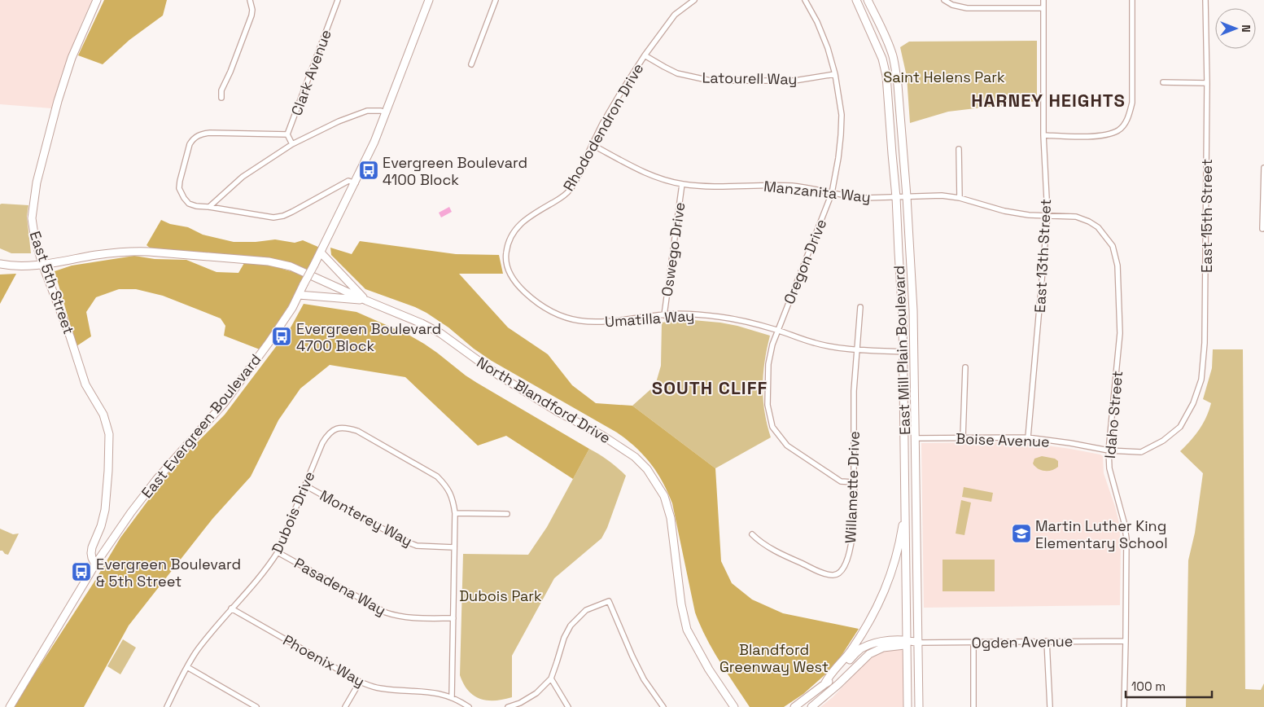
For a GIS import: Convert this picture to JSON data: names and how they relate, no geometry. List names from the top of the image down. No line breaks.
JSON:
{"streets":{"street":["Clark Avenue","Latourell Way","Rhododendron Drive","Manzanita Way","East 15th Street","Oswego Drive","East 13th Street","Oregon Drive","East 5th Street","Umatilla Way","East Mill Plain Boulevard","North Blandford Drive","Idaho Street","East Evergreen Boulevard","Boise Avenue","Willamette Drive","Dubois Drive","Monterey Way","Pasadena Way","Ogden Avenue","Phoenix Way"]},"crossings":[["Latourell Way","Rhododendron Drive"],["Latourell Way","Oregon Drive"],["Rhododendron Drive","Manzanita Way"],["Rhododendron Drive","Umatilla Way"],["Manzanita Way","Oswego Drive"],["Manzanita Way","East 13th Street"],["Manzanita Way","Oregon Drive"],["Manzanita Way","East Mill Plain Boulevard"],["Manzanita Way","Idaho Street"],["East 15th Street","Boise Avenue"],["Oswego Drive","Umatilla Way"],["East 13th Street","Idaho Street"],["East 13th Street","Boise Avenue"],["Oregon Drive","Umatilla Way"],["Oregon Drive","Willamette Drive"],["East 5th Street","North Blandford Drive"],["East 5th Street","East Evergreen Boulevard"],["Umatilla Way","East Mill Plain Boulevard"],["Umatilla Way","Willamette Drive"],["East Mill Plain Boulevard","Boise Avenue"],["East Mill Plain Boulevard","Ogden Avenue"],["Idaho Street","Boise Avenue"],["Idaho Street","Ogden Avenue"],["Dubois Drive","Monterey Way"],["Dubois Drive","Pasadena Way"],["Dubois Drive","Phoenix Way"]],"districts":["HARNEY HEIGHTS","SOUTH CLIFF"],"parks":["Saint Helens Park","Dubois Park","Blandford Greenway West"],"places":{"bus stop":["Evergreen Boulevard 4100 Block","Evergreen Boulevard 4700 Block","Evergreen Boulevard & 5th Street"],"school or university":["Martin Luther King Elementary School"]},"scale_bar":"100 m","north":"right"}
